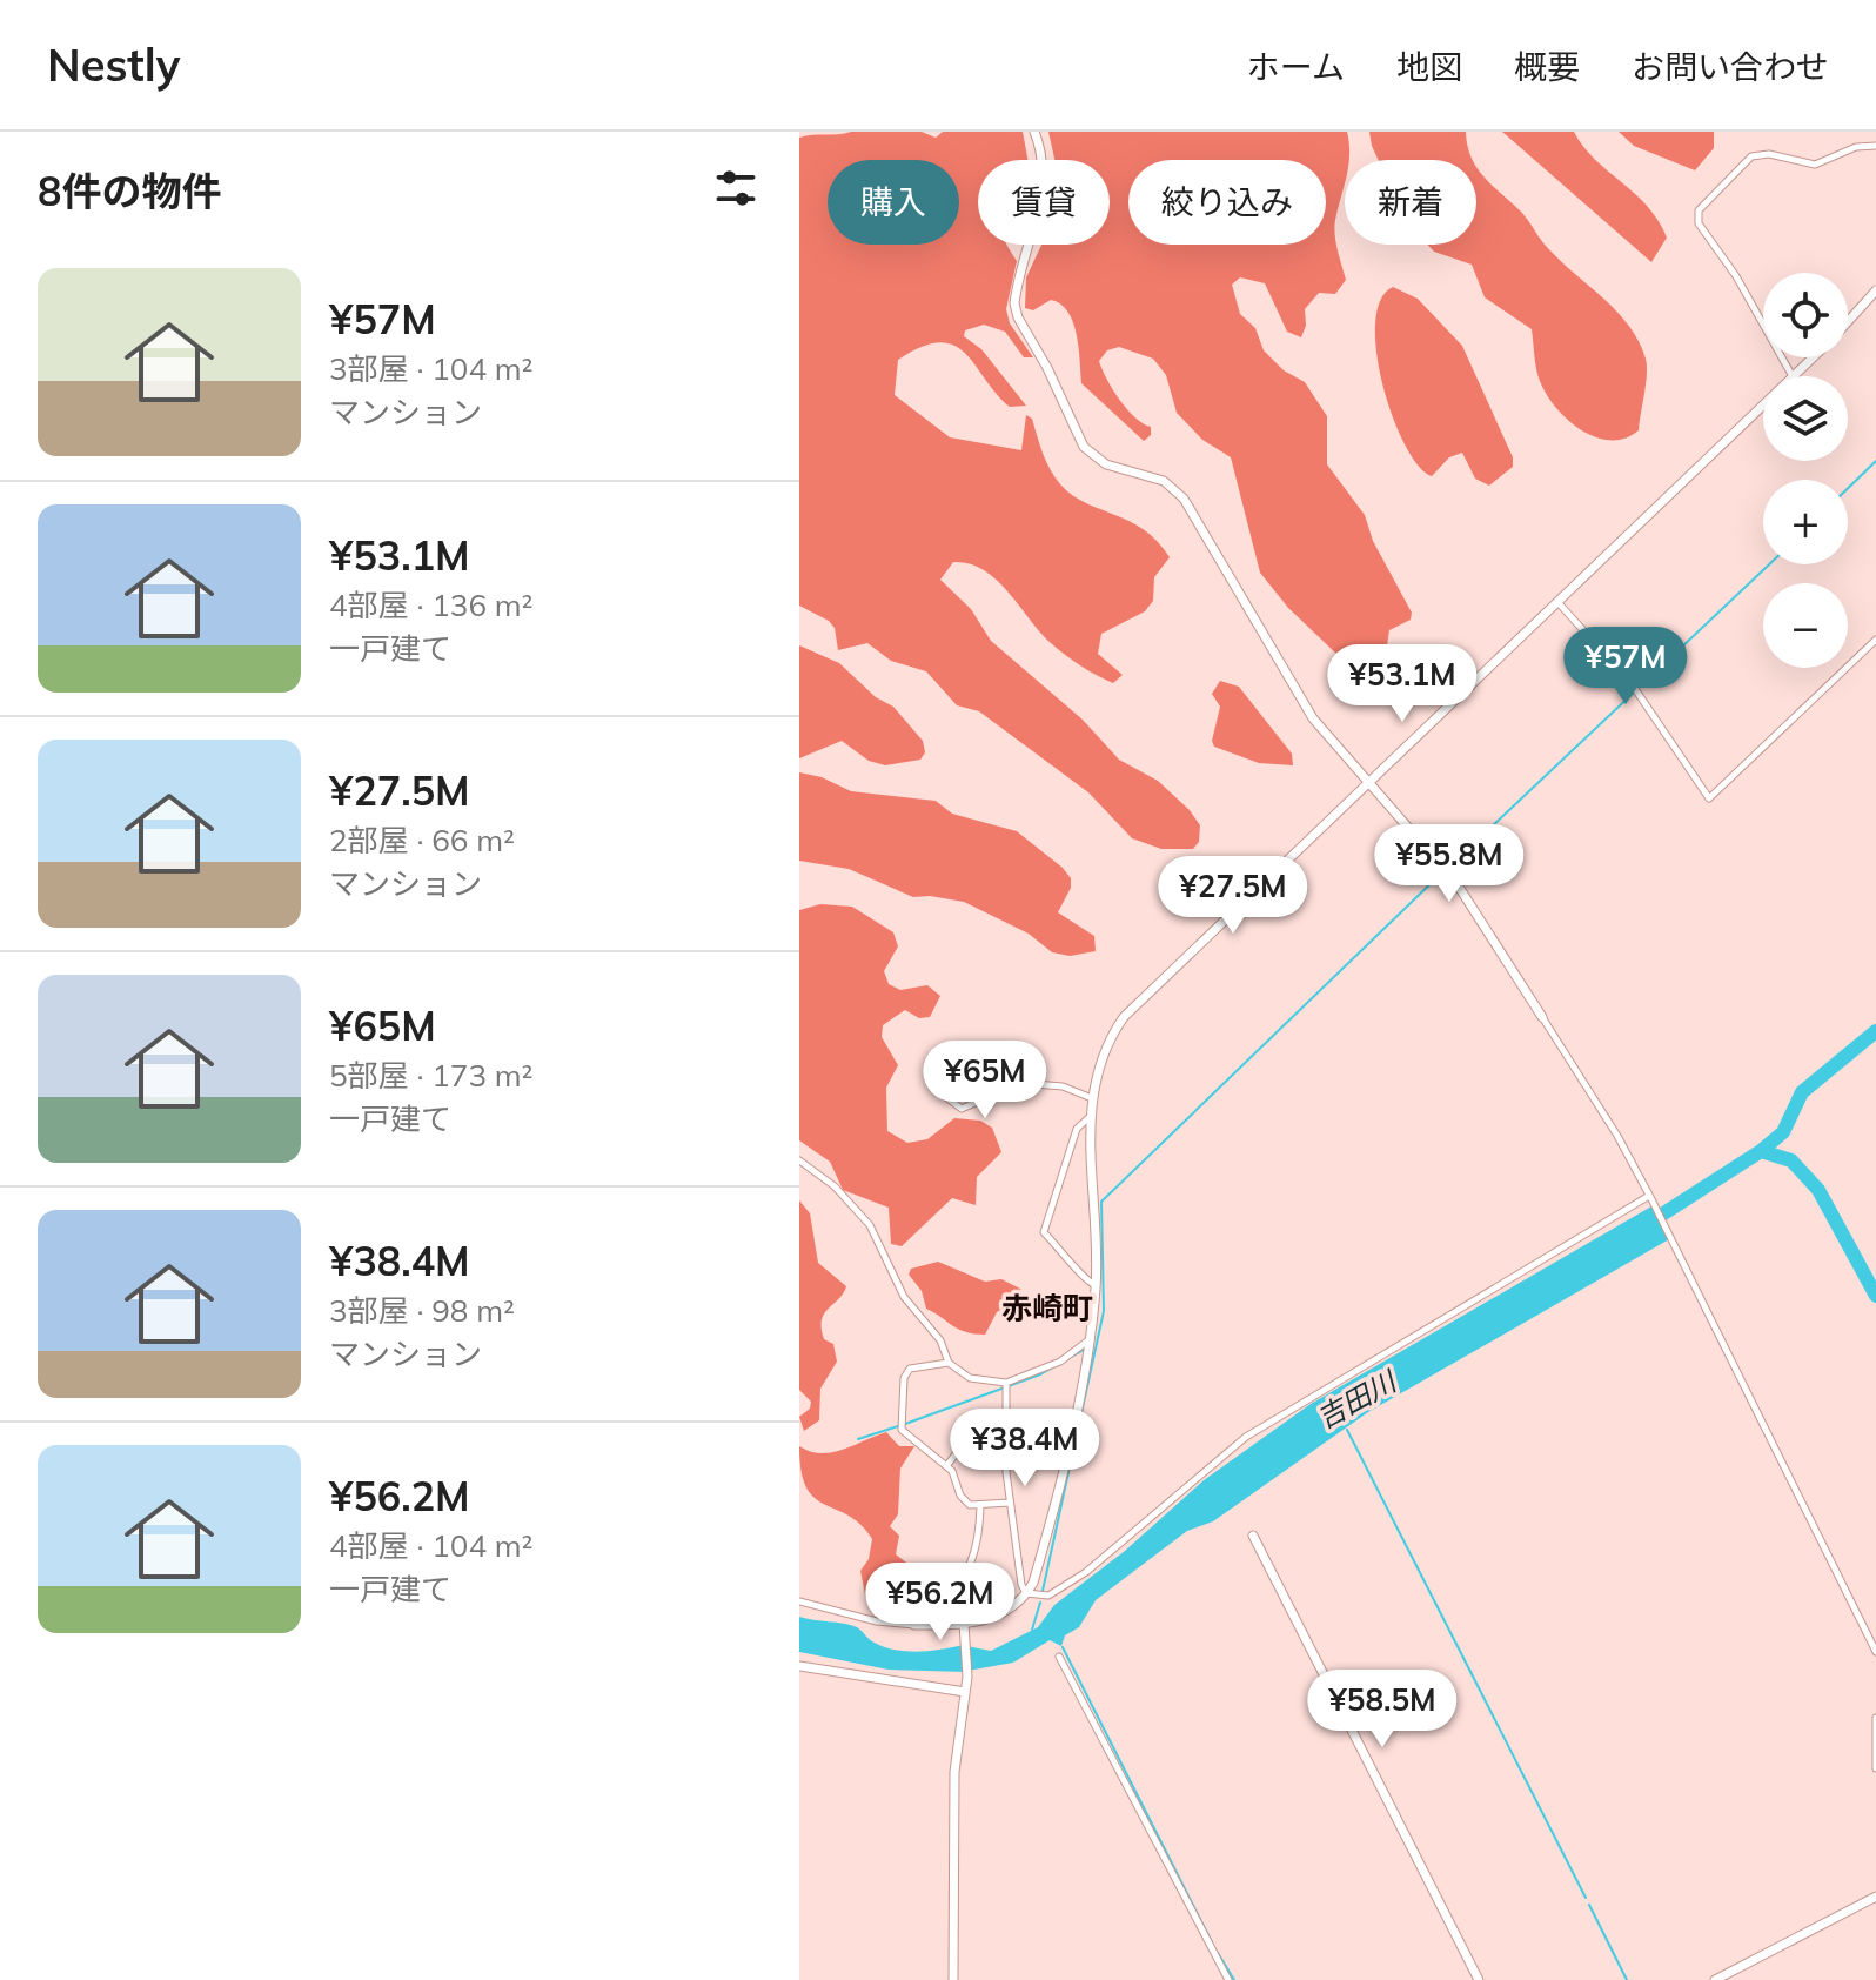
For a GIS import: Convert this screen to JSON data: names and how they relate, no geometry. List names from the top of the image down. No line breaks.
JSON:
{"districts":["赤崎町"],"water":["吉田川"],"page":{"header":"Nestly","nav":["ホーム","地図","概要","お問い合わせ"],"heading":"8件の物件","chip":["購入","賃貸","絞り込み","新着"],"list":[{"name":"¥57M","note":"3部屋 · 104 m² · マンション"},{"name":"¥53.1M","note":"4部屋 · 136 m² · 一戸建て"},{"name":"¥27.5M","note":"2部屋 · 66 m² · マンション"},{"name":"¥65M","note":"5部屋 · 173 m² · 一戸建て"},{"name":"¥38.4M","note":"3部屋 · 98 m² · マンション"},{"name":"¥56.2M","note":"4部屋 · 104 m² · 一戸建て"}],"map_buttons":["+","−"],"price":["¥57M","¥53.1M","¥55.8M","¥27.5M","¥65M","¥38.4M","¥56.2M","¥58.5M"]}}
